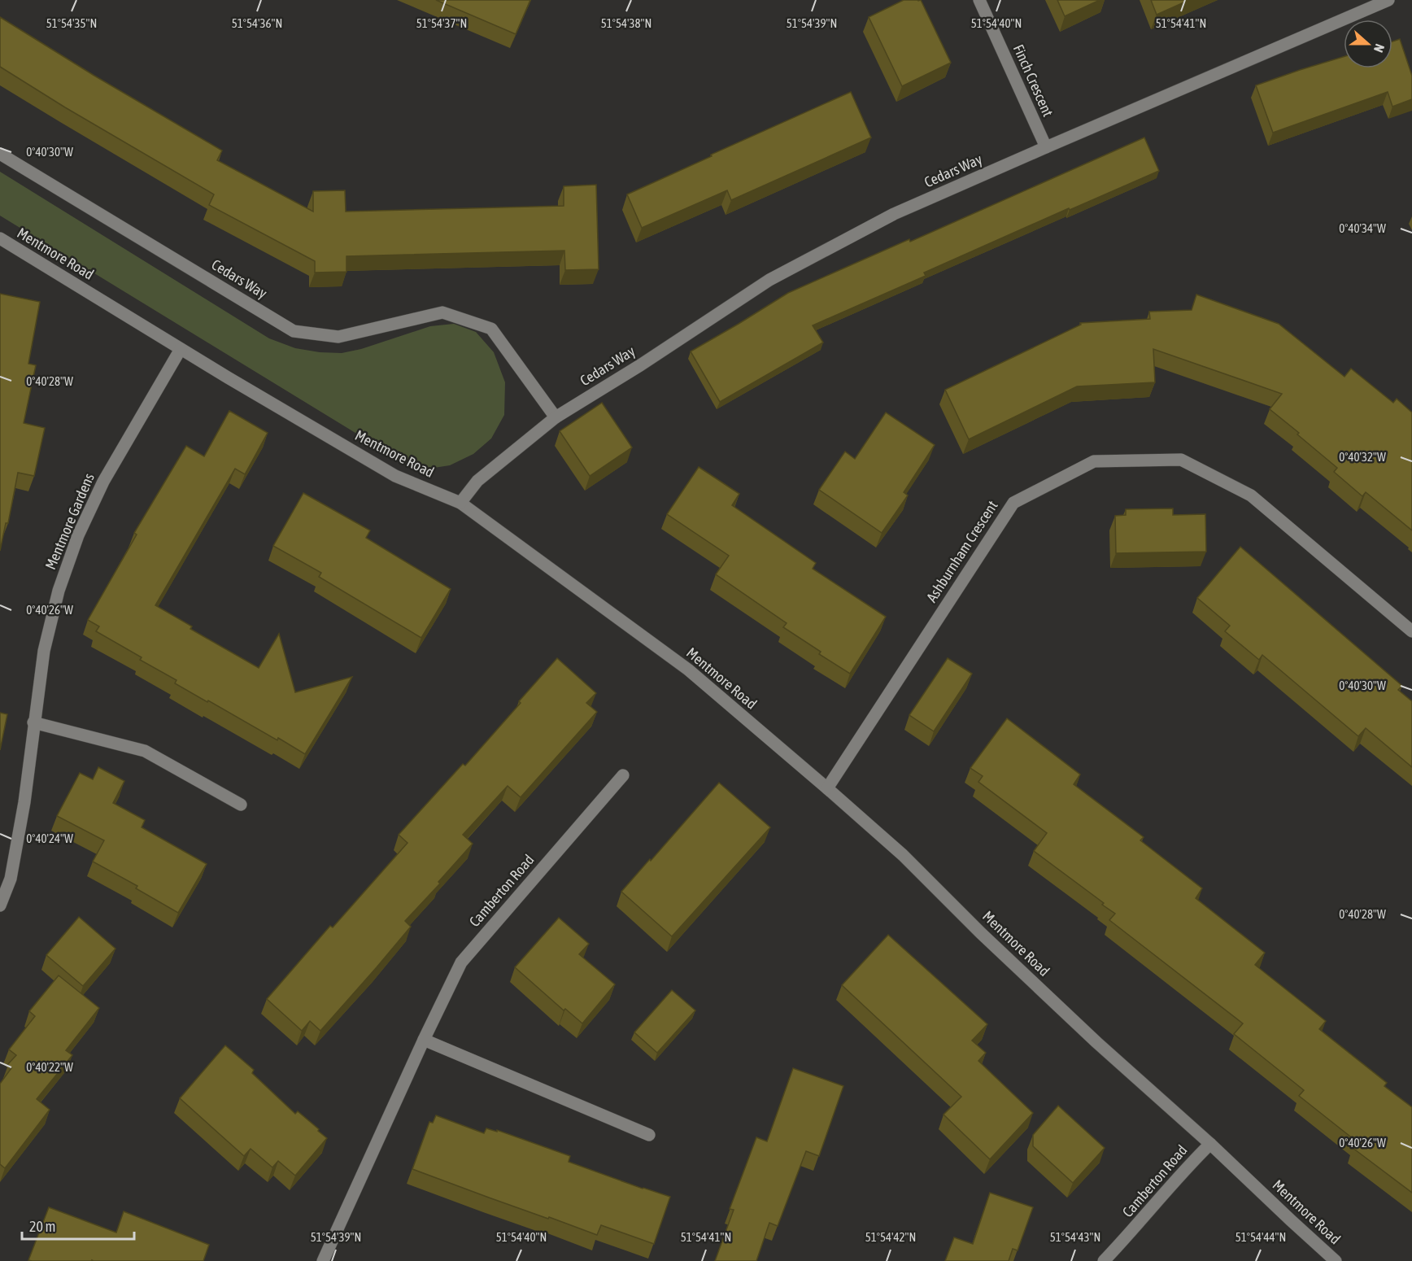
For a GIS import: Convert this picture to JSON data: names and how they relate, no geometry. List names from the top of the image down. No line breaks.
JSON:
{"streets":{"street":["Finch Crescent","Cedars Way","Mentmore Road","Mentmore Gardens","Ashburnham Crescent","Camberton Road"]},"crossings":[["Finch Crescent","Cedars Way"],["Cedars Way","Mentmore Road"],["Mentmore Road","Mentmore Gardens"],["Mentmore Road","Ashburnham Crescent"],["Mentmore Road","Camberton Road"]],"scale_bar":"20 m","north":"right","coordinates":["51°54'35\"N","51°54'36\"N","51°54'37\"N","51°54'38\"N","51°54'39\"N","51°54'40\"N","51°54'41\"N","0°40'30\"W","0°40'34\"W","0°40'28\"W","0°40'32\"W","0°40'26\"W","0°40'24\"W","0°40'22\"W","51°54'42\"N","51°54'43\"N","51°54'44\"N"]}
